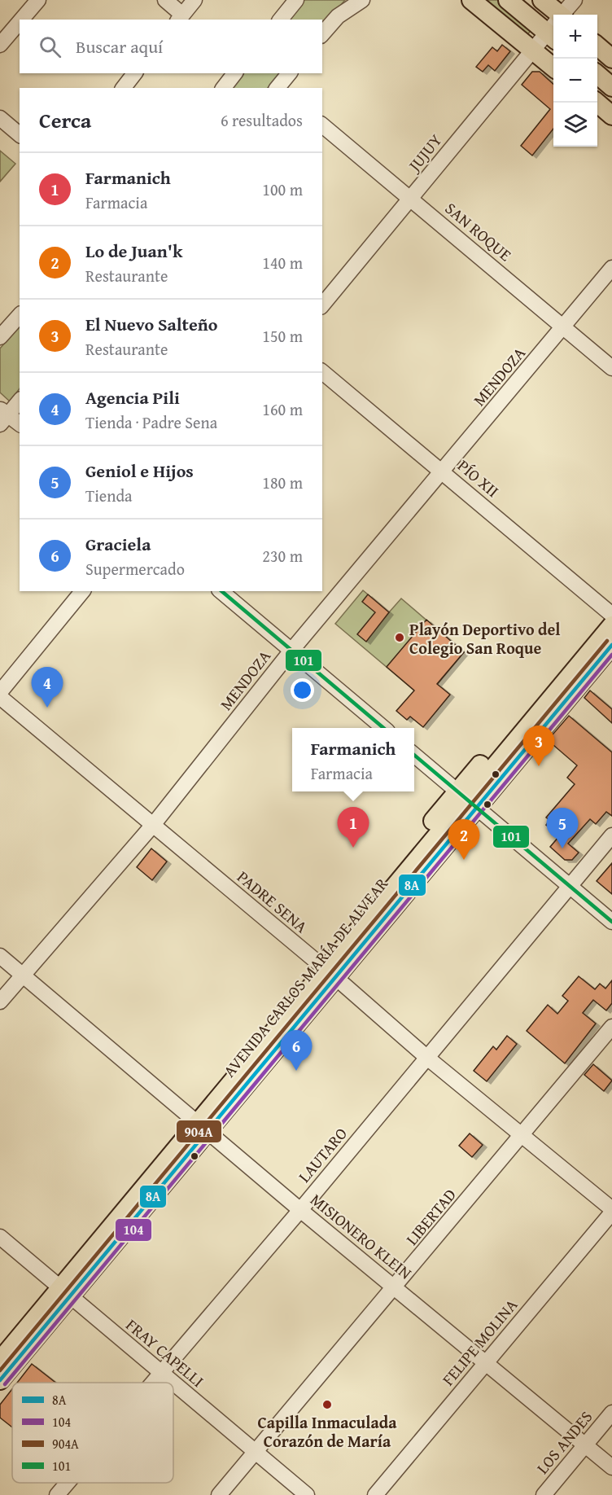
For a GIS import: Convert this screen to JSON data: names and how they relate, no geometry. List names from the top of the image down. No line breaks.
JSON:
{"streets":{"main road":["AVENIDA CARLOS MARÍA DE ALVEAR"],"street":["JUJUY","SAN ROQUE","MENDOZA","PÍO XII","PADRE SENA","LAUTARO","LIBERTAD","MISIONERO KLEIN","FELIPE MOLINA","FRAY CAPELLI","LOS ANDES"]},"crossings":[["JUJUY","SAN ROQUE"],["SAN ROQUE","MENDOZA"],["MENDOZA","PÍO XII"],["MENDOZA","PADRE SENA"],["MENDOZA","MISIONERO KLEIN"],["PÍO XII","AVENIDA CARLOS MARÍA DE ALVEAR"],["PADRE SENA","AVENIDA CARLOS MARÍA DE ALVEAR"],["PADRE SENA","LAUTARO"],["PADRE SENA","LIBERTAD"],["PADRE SENA","FELIPE MOLINA"],["AVENIDA CARLOS MARÍA DE ALVEAR","MISIONERO KLEIN"],["AVENIDA CARLOS MARÍA DE ALVEAR","FRAY CAPELLI"],["LAUTARO","MISIONERO KLEIN"],["LAUTARO","FRAY CAPELLI"],["LIBERTAD","MISIONERO KLEIN"],["LIBERTAD","FRAY CAPELLI"],["MISIONERO KLEIN","FELIPE MOLINA"],["MISIONERO KLEIN","LOS ANDES"]],"places":["Playón Deportivo del Colegio San Roque","Capilla Inmaculada Corazón de María"],"lines":["transit line 101","transit line 904A","transit line 8A","transit line 104"],"legend":["8A","104","904A","101"],"page":{"map_buttons":["+","−"],"search":"Buscar aquí","heading":["Cerca","6 resultados"],"list":[{"mark":"1","name":"Farmanich","note":"Farmacia","value":"100 m"},{"mark":"2","name":"Lo de Juan'k","note":"Restaurante","value":"140 m"},{"mark":"3","name":"El Nuevo Salteño","note":"Restaurante","value":"150 m"},{"mark":"4","name":"Agencia Pili","note":"Tienda · Padre Sena","value":"160 m"},{"mark":"5","name":"Geniol e Hijos","note":"Tienda","value":"180 m"},{"mark":"6","name":"Graciela","note":"Supermercado","value":"230 m"}],"pins":["4","3","1","5","2","6"],"popup":["Farmanich","Farmacia"]}}
